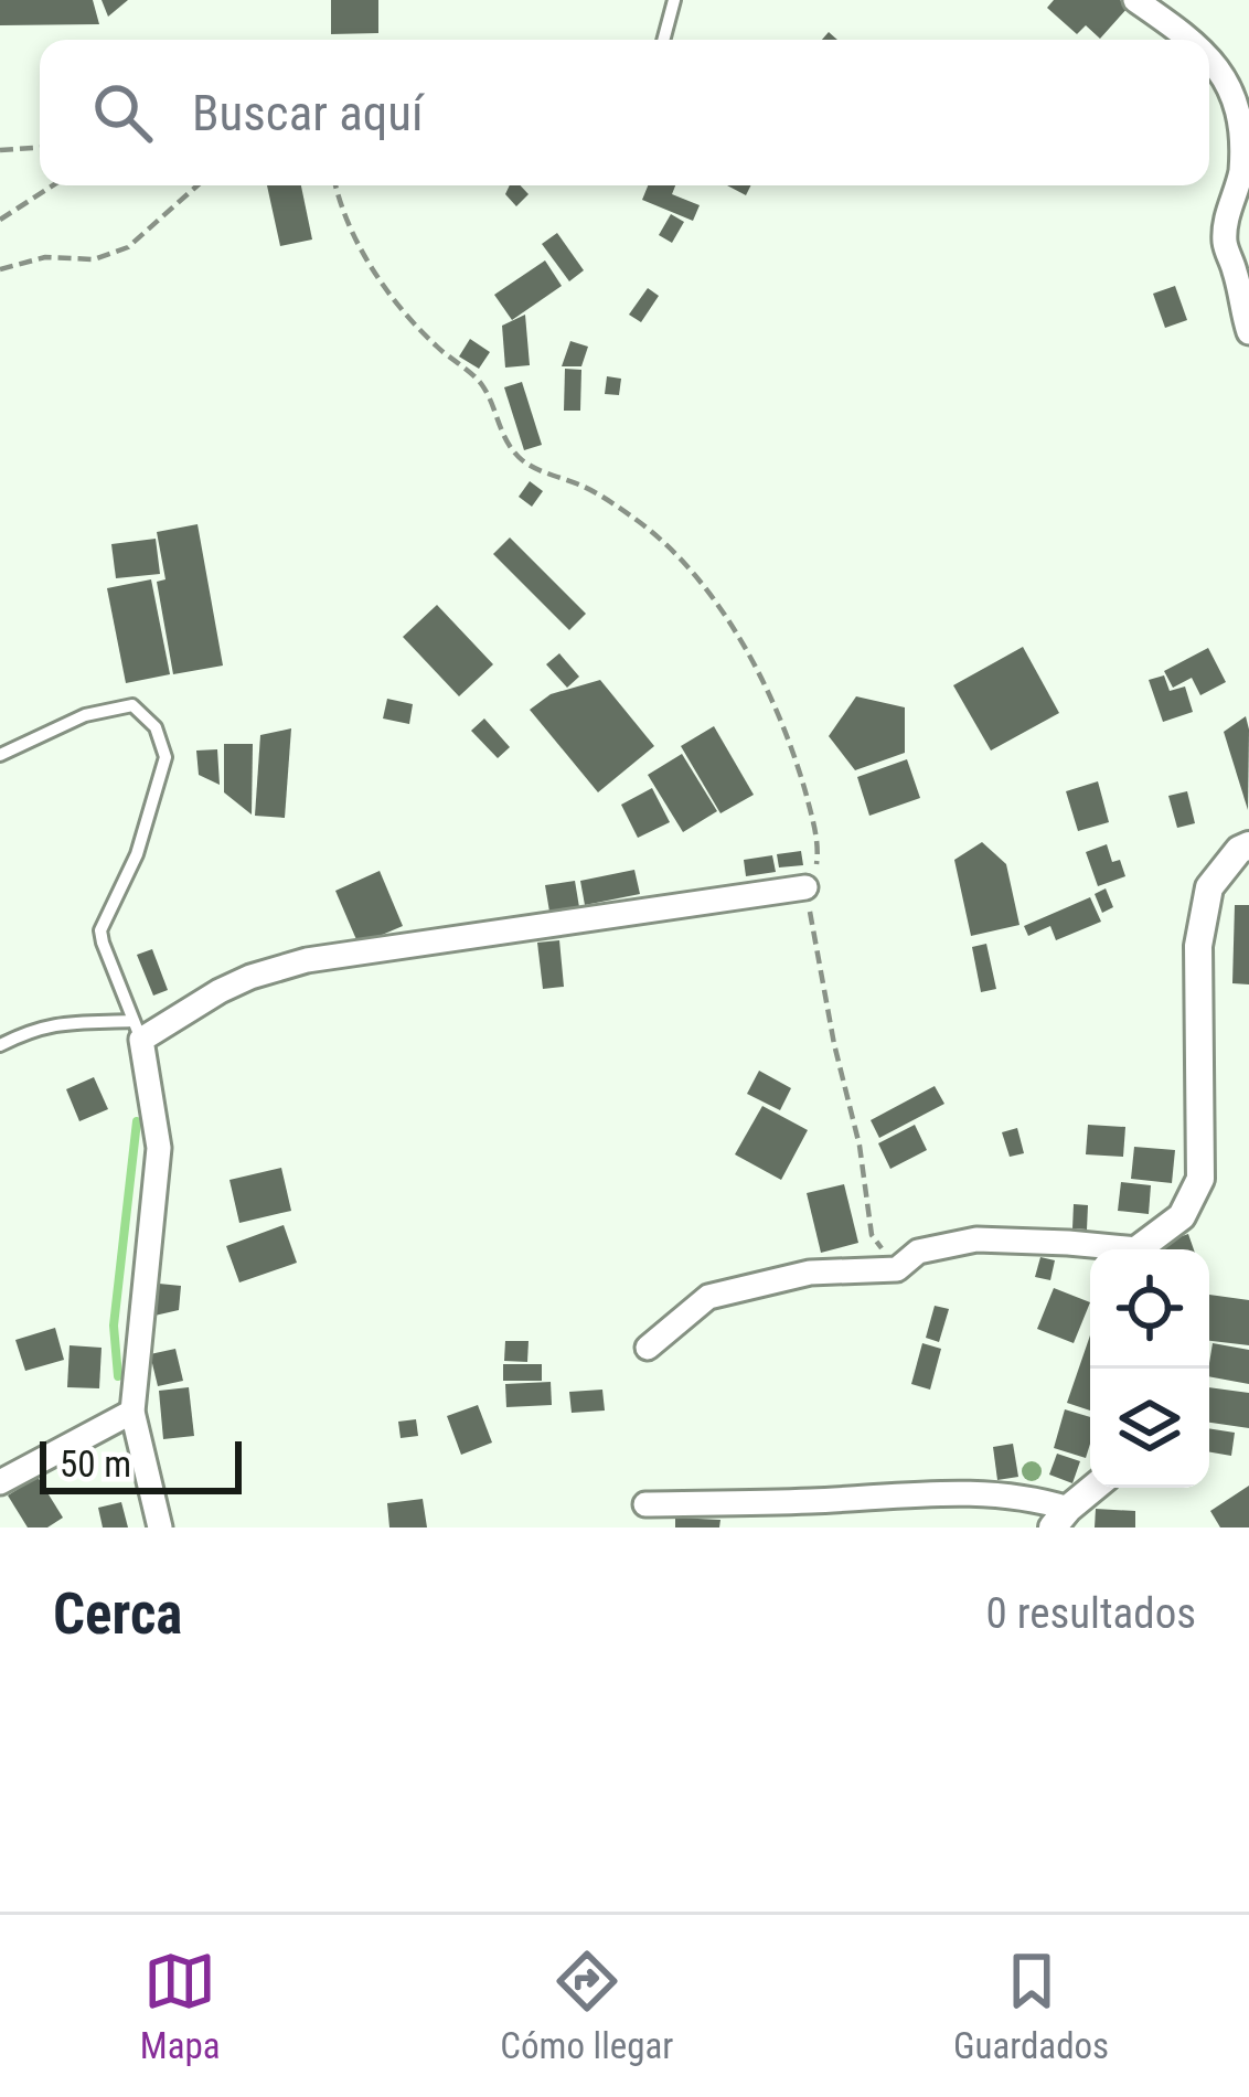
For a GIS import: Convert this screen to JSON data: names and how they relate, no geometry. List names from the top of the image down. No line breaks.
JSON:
{"scale_bar":"50 m","page":{"search":"Buscar aquí","scale":"50 m","heading":["Cerca","0 resultados"],"nav":["Mapa","Cómo llegar","Guardados"]}}
